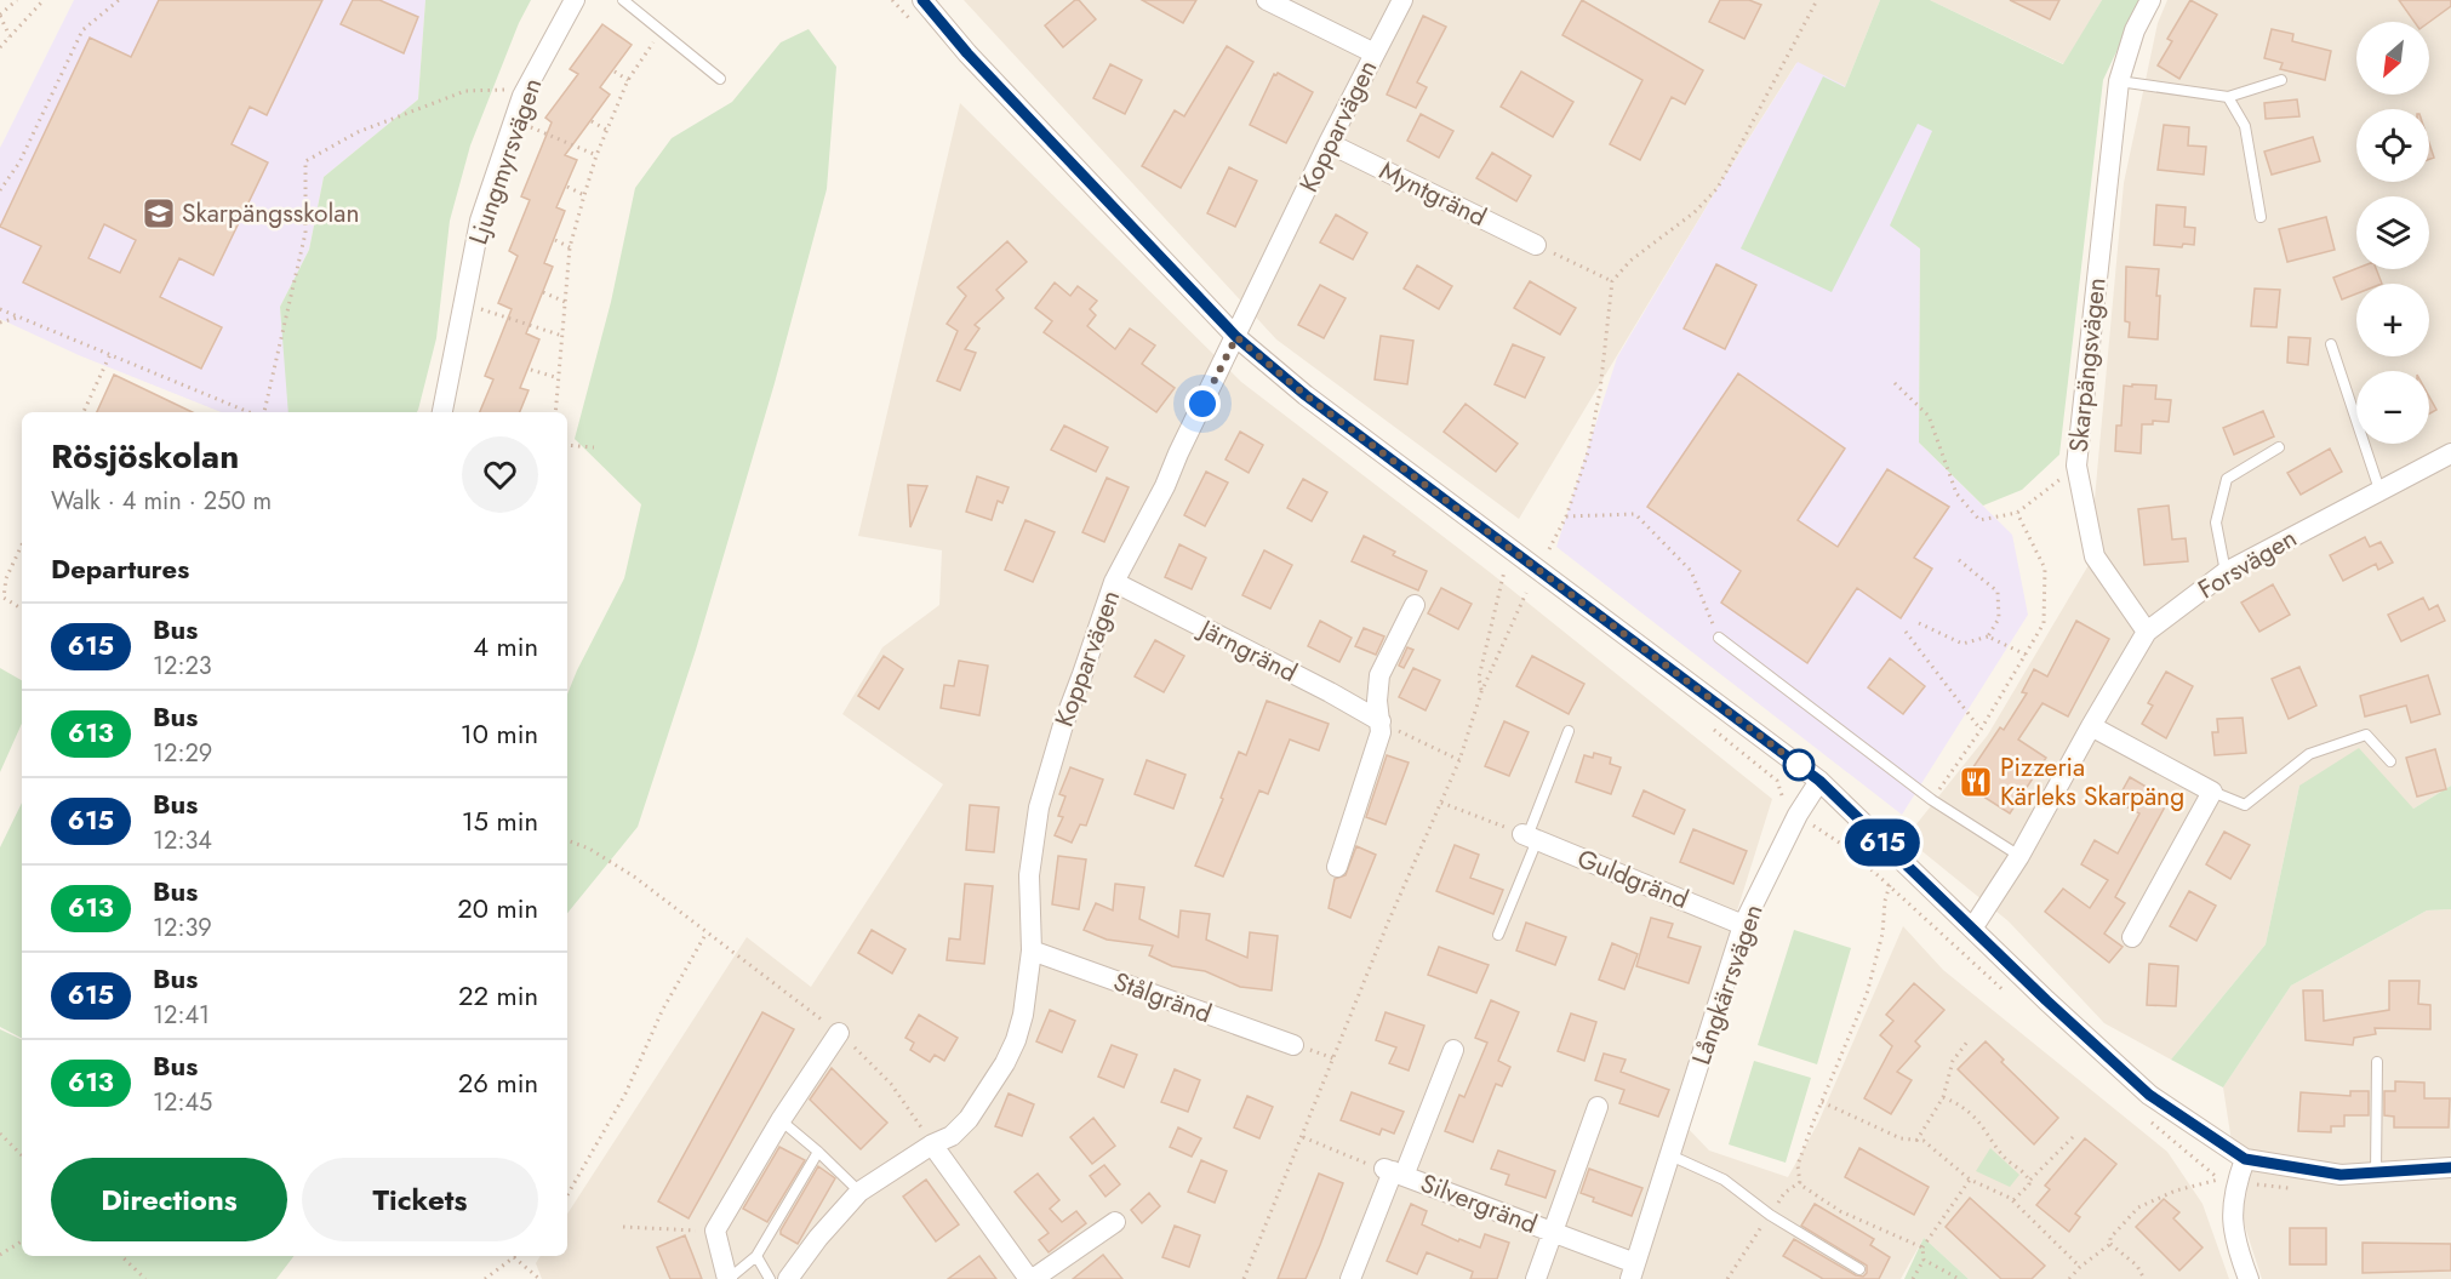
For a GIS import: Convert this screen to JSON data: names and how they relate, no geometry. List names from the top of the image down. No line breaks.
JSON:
{"streets":{"street":["Kopparvägen","Ljungmyrsvägen","Myntgränd","Skarpängsvägen","Forsvägen","Järngränd","Guldgränd","Långkärrsvägen","Stålgränd","Silvergränd"]},"crossings":[["Kopparvägen","Myntgränd"],["Kopparvägen","Järngränd"],["Kopparvägen","Stålgränd"],["Skarpängsvägen","Forsvägen"],["Guldgränd","Långkärrsvägen"],["Långkärrsvägen","Silvergränd"]],"places":{"school or university":["Skarpängsskolan"],"restaurant":["Pizzeria Kärleks Skarpäng"]},"lines":["bus line 615"],"north":"bottom left","page":{"on_map":"615","map_buttons":["+","−"],"heading":[["Rösjöskolan","Walk · 4 min · 250 m"],"Departures"],"list":[{"mark":"615","name":"Bus","note":"12:23","value":"4 min"},{"mark":"613","name":"Bus","note":"12:29","value":"10 min"},{"mark":"615","name":"Bus","note":"12:34","value":"15 min"},{"mark":"613","name":"Bus","note":"12:39","value":"20 min"},{"mark":"615","name":"Bus","note":"12:41","value":"22 min"},{"mark":"613","name":"Bus","note":"12:45","value":"26 min"}],"buttons":["Directions","Tickets"]}}
